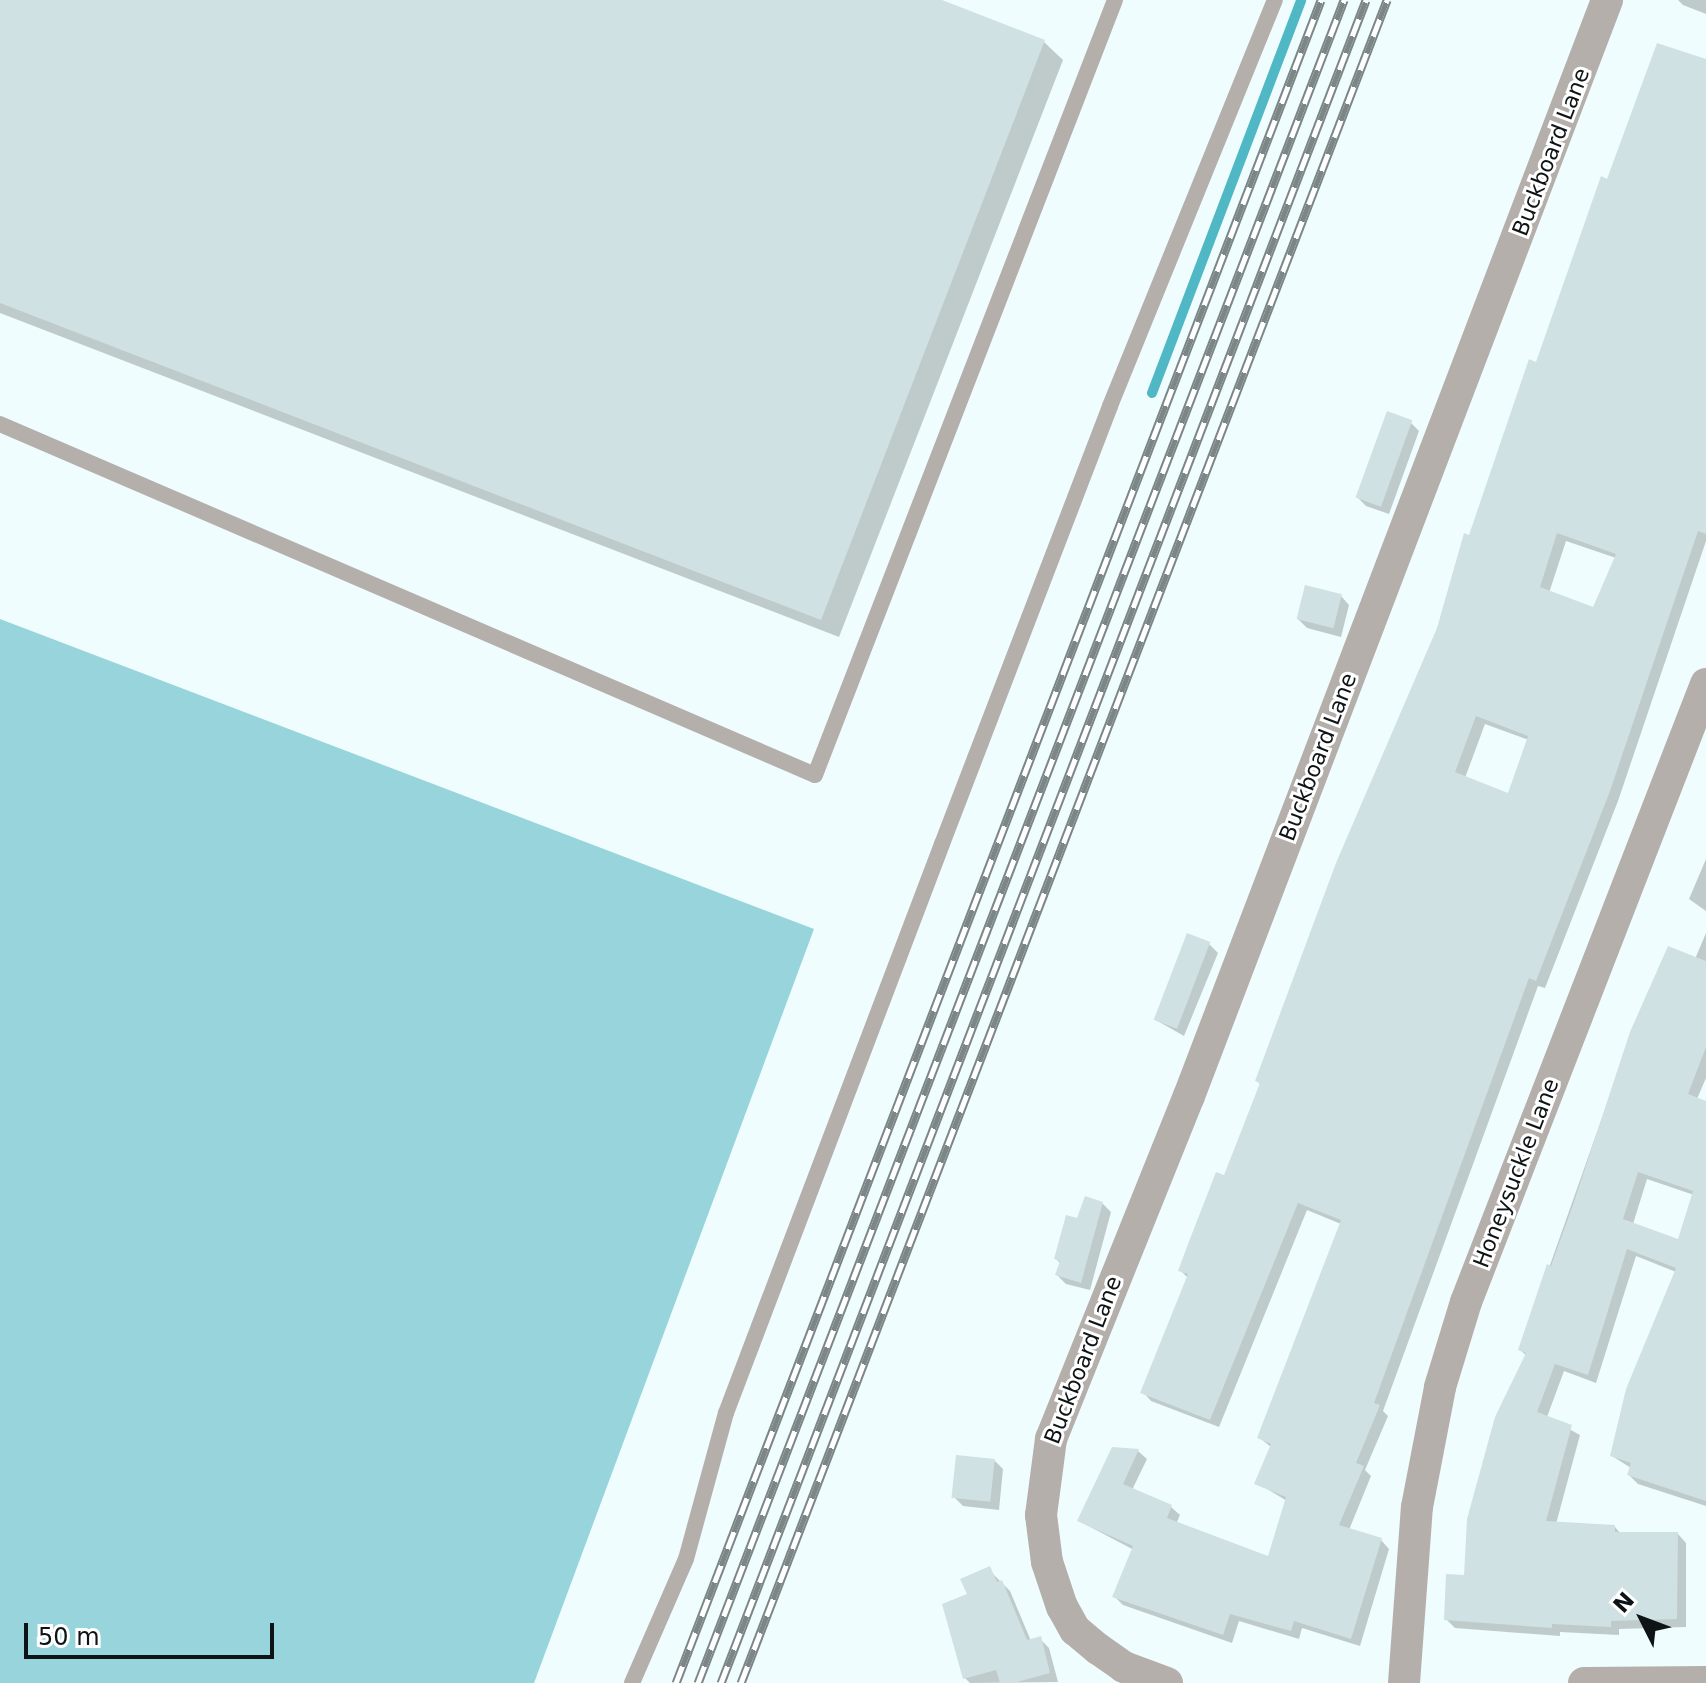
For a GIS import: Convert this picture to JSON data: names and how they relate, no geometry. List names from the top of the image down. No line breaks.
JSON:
{"streets":{"street":["Buckboard Lane","Honeysuckle Lane"]},"scale_bar":"50 m","north":"top left"}
